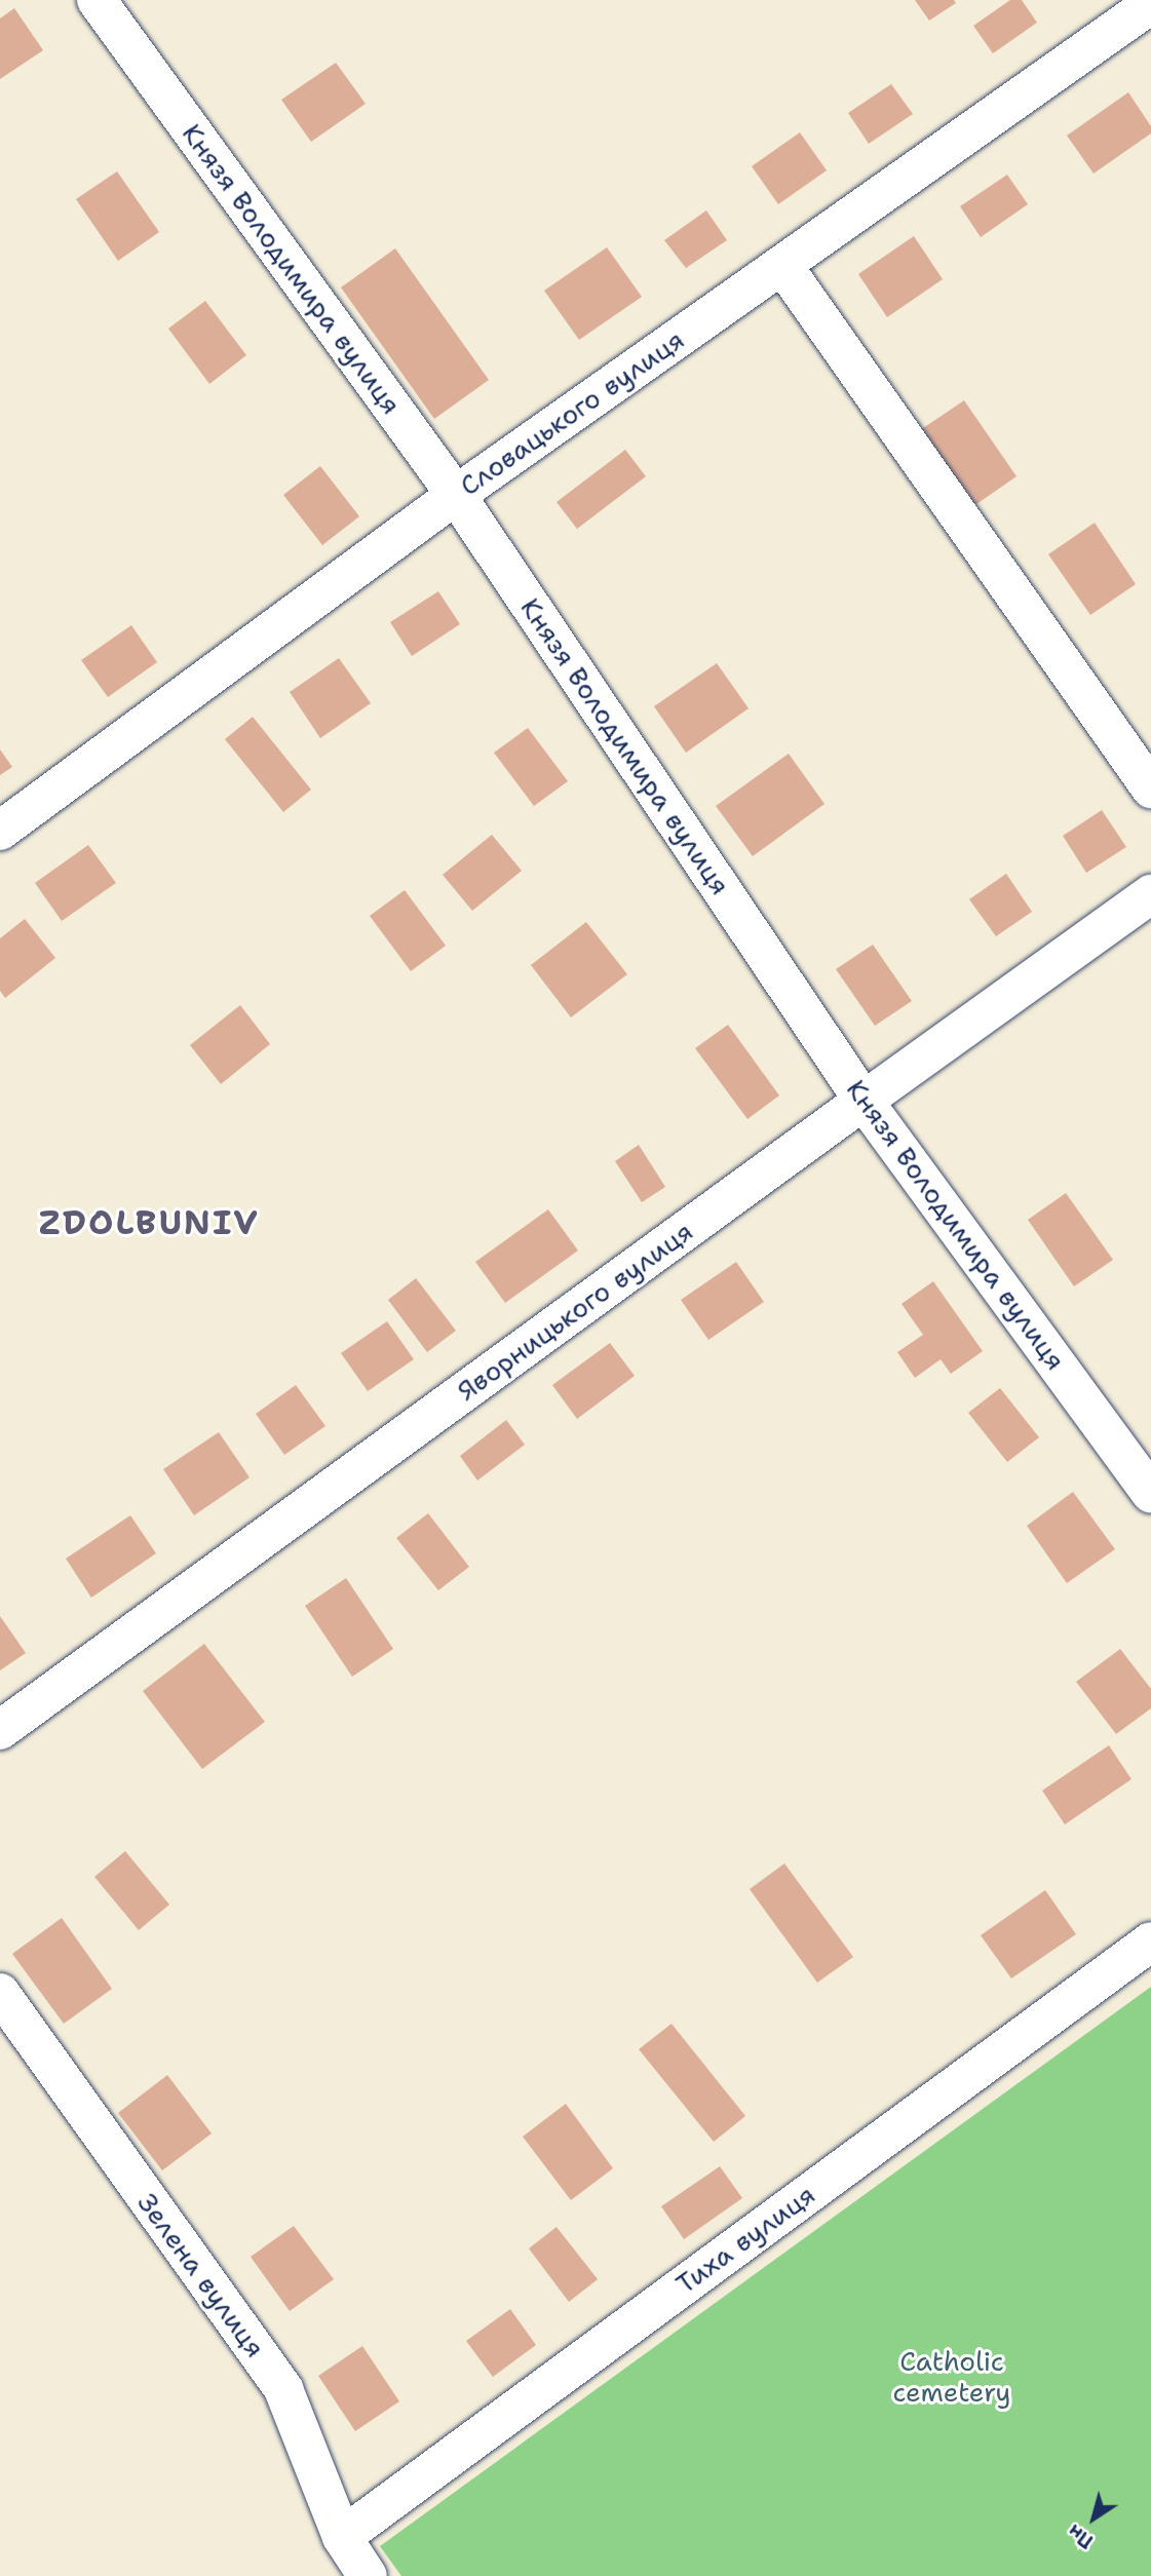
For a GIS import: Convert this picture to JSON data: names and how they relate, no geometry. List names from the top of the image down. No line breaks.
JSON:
{"streets":{"street":["Князя Володимира вулиця","Словацького вулиця","Яворницького вулиця","Тиха вулиця","Зелена вулиця"]},"crossings":[["Князя Володимира вулиця","Словацького вулиця"],["Князя Володимира вулиця","Яворницького вулиця"],["Тиха вулиця","Зелена вулиця"]],"districts":["ZDOLBUNIV"],"parks":["Catholic cemetery"],"north":"bottom left"}
